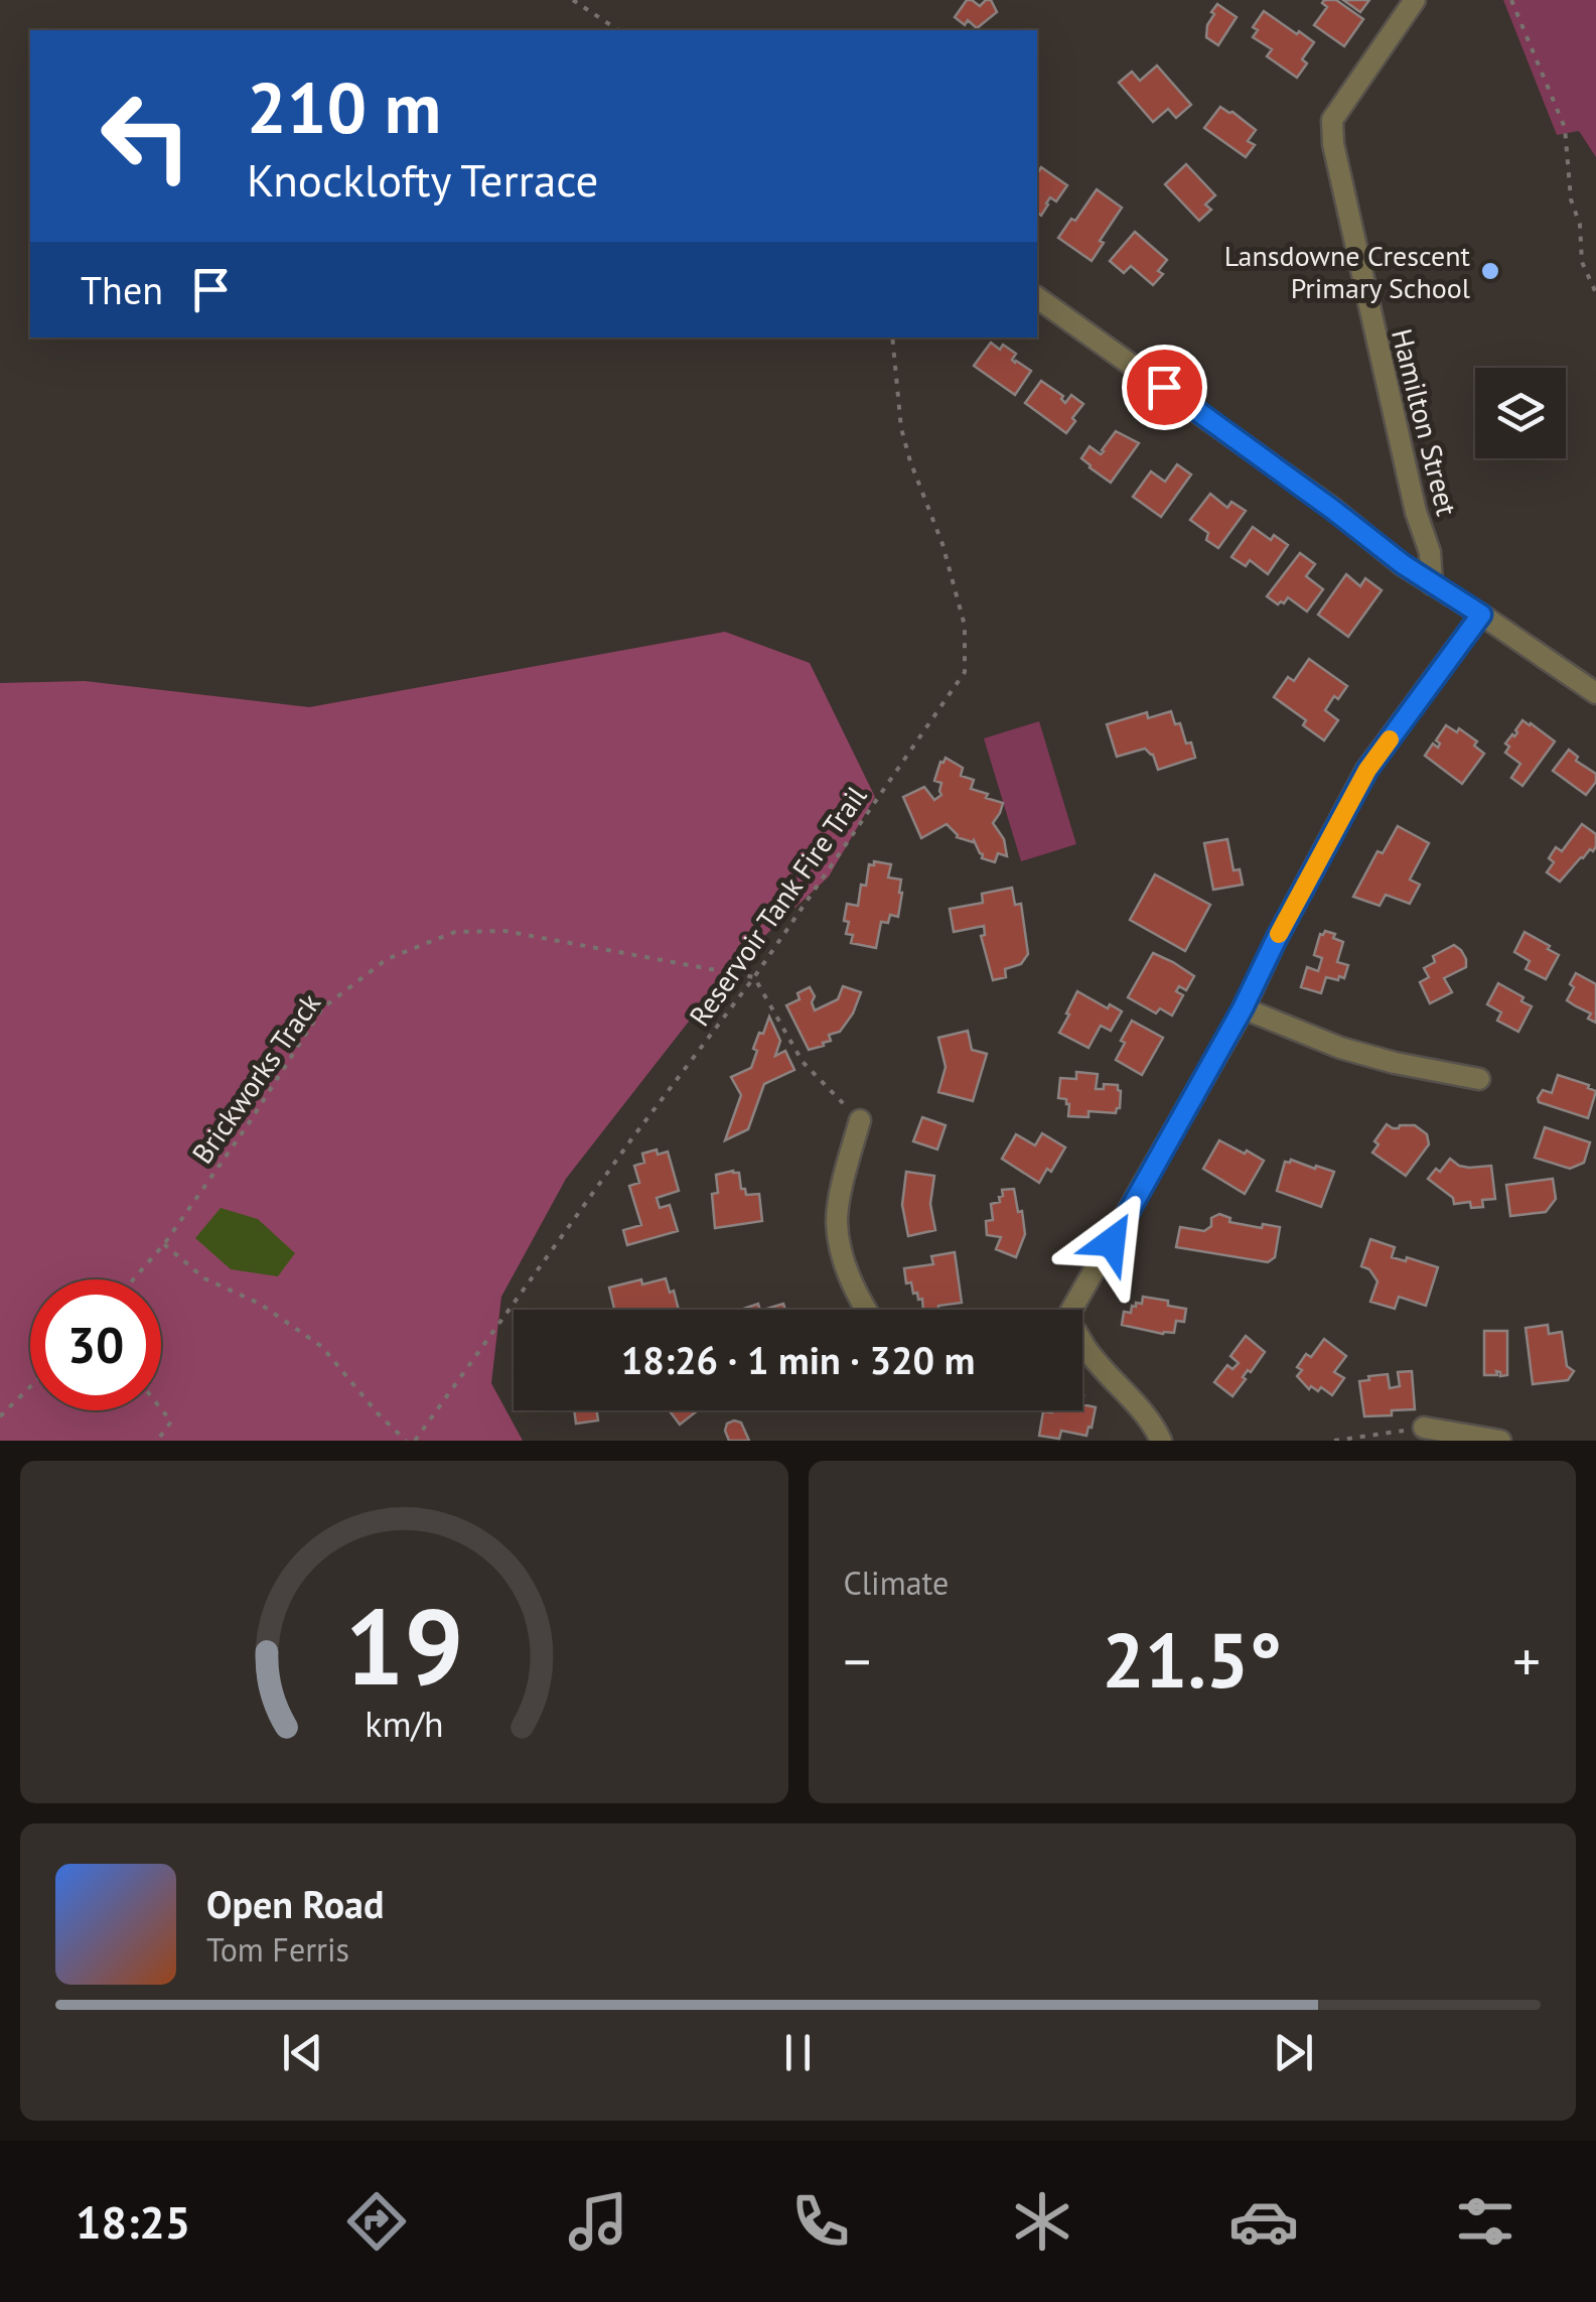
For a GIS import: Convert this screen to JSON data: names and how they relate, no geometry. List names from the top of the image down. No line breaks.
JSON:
{"streets":{"street":["Hamilton Street"],"path":["Reservoir Tank Fire Trail","Brickworks Track"]},"crossings":[["Reservoir Tank Fire Trail","Brickworks Track"]],"places":["Lansdowne Crescent Primary School"],"page":{"turn":["210 m","Knocklofty Terrace"],"then":"Then","limit":"30","trip":"18:26 · 1 min · 320 m","tile":"Climate","heat":["−","21.5°","+"],"song":["Open Road","Tom Ferris"],"tabs":"18:25","gauge":["19","km/h"]}}
